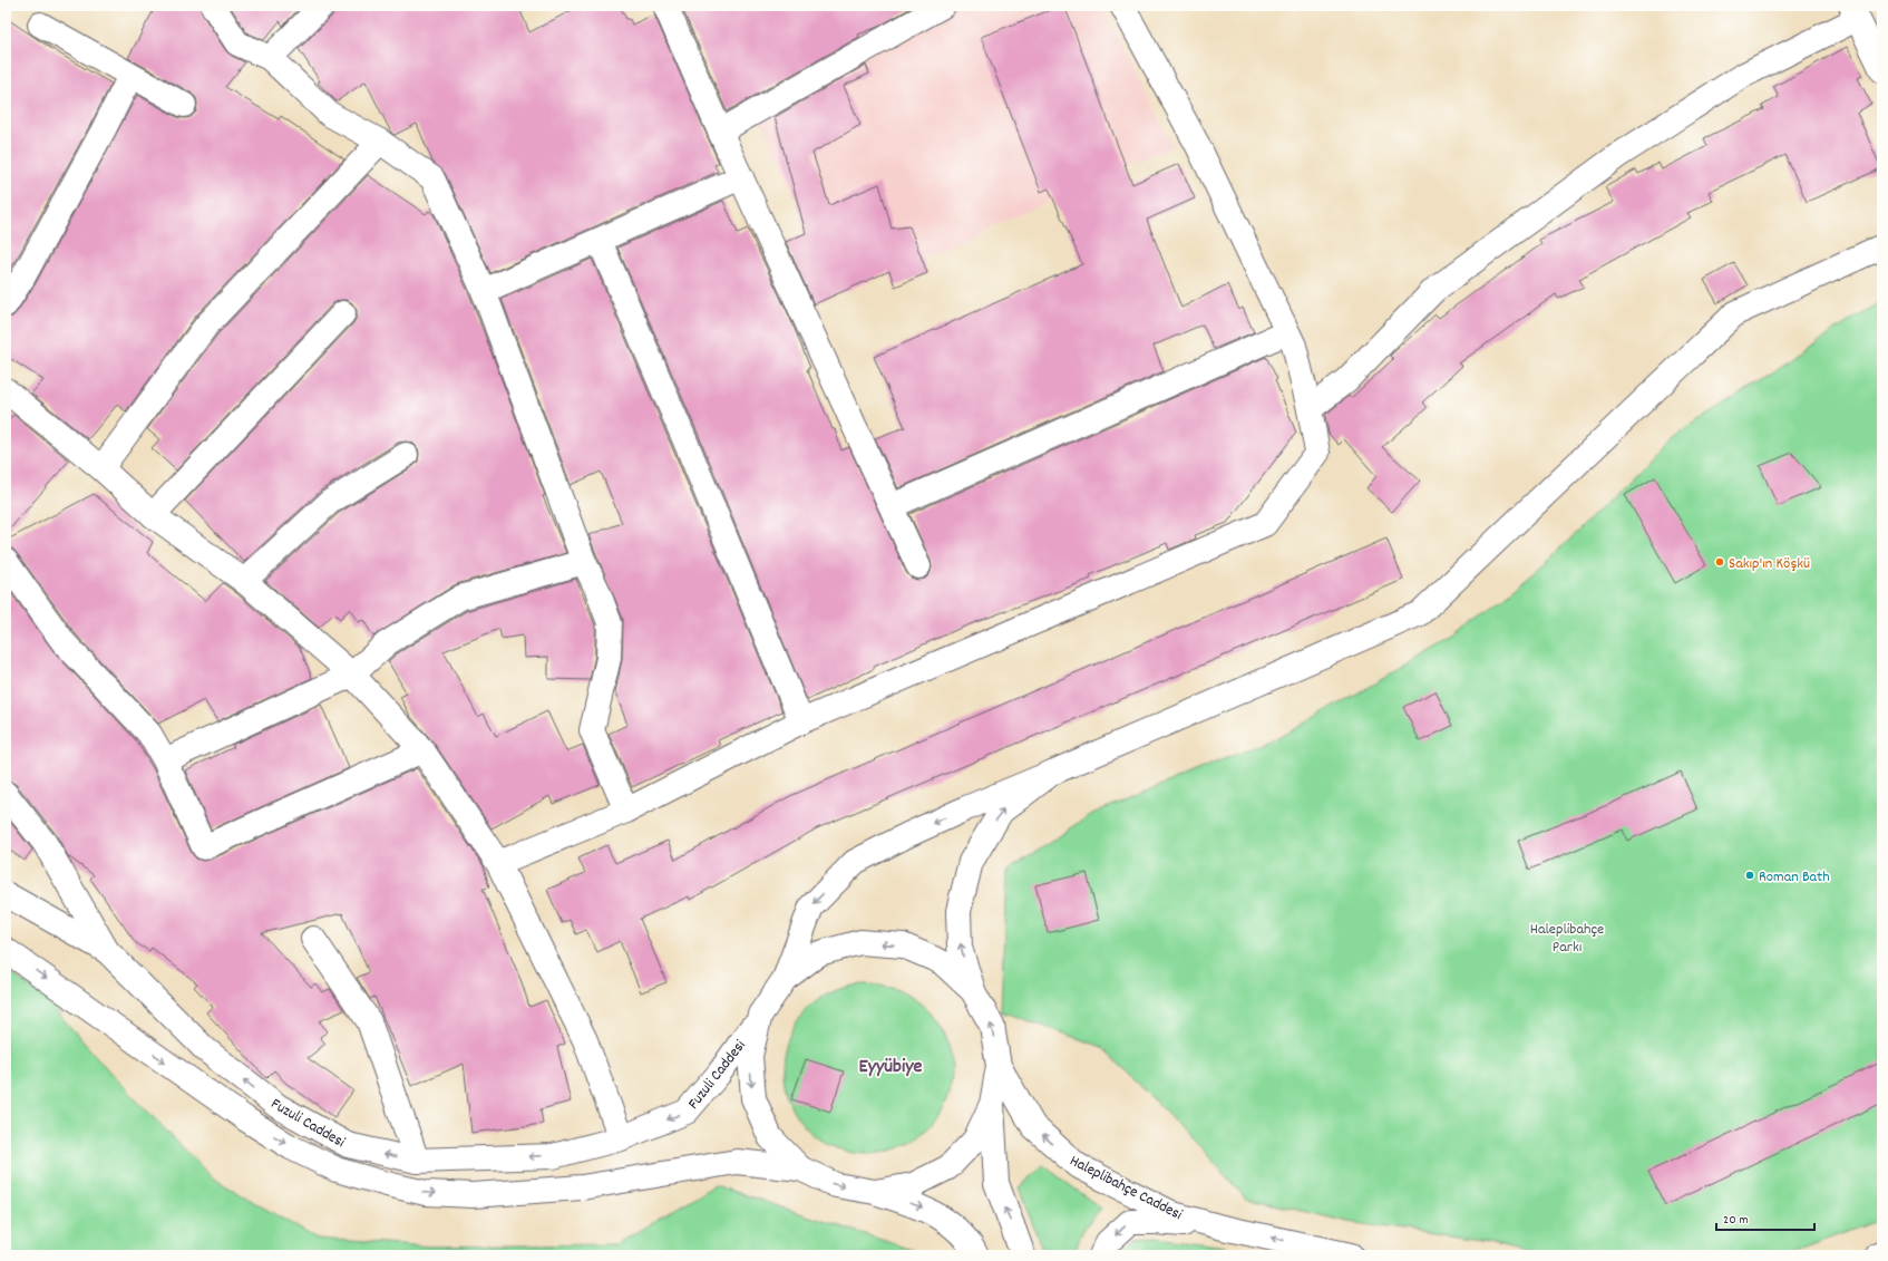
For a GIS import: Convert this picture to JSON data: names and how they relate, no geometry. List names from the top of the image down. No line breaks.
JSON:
{"streets":{"street":["Fuzuli Caddesi","Haleplibahçe Caddesi"]},"districts":["Eyyübiye"],"parks":["Haleplibahçe Parkı"],"places":["Sakıp'ın Köşkü","Roman Bath"],"scale_bar":"20 m"}
